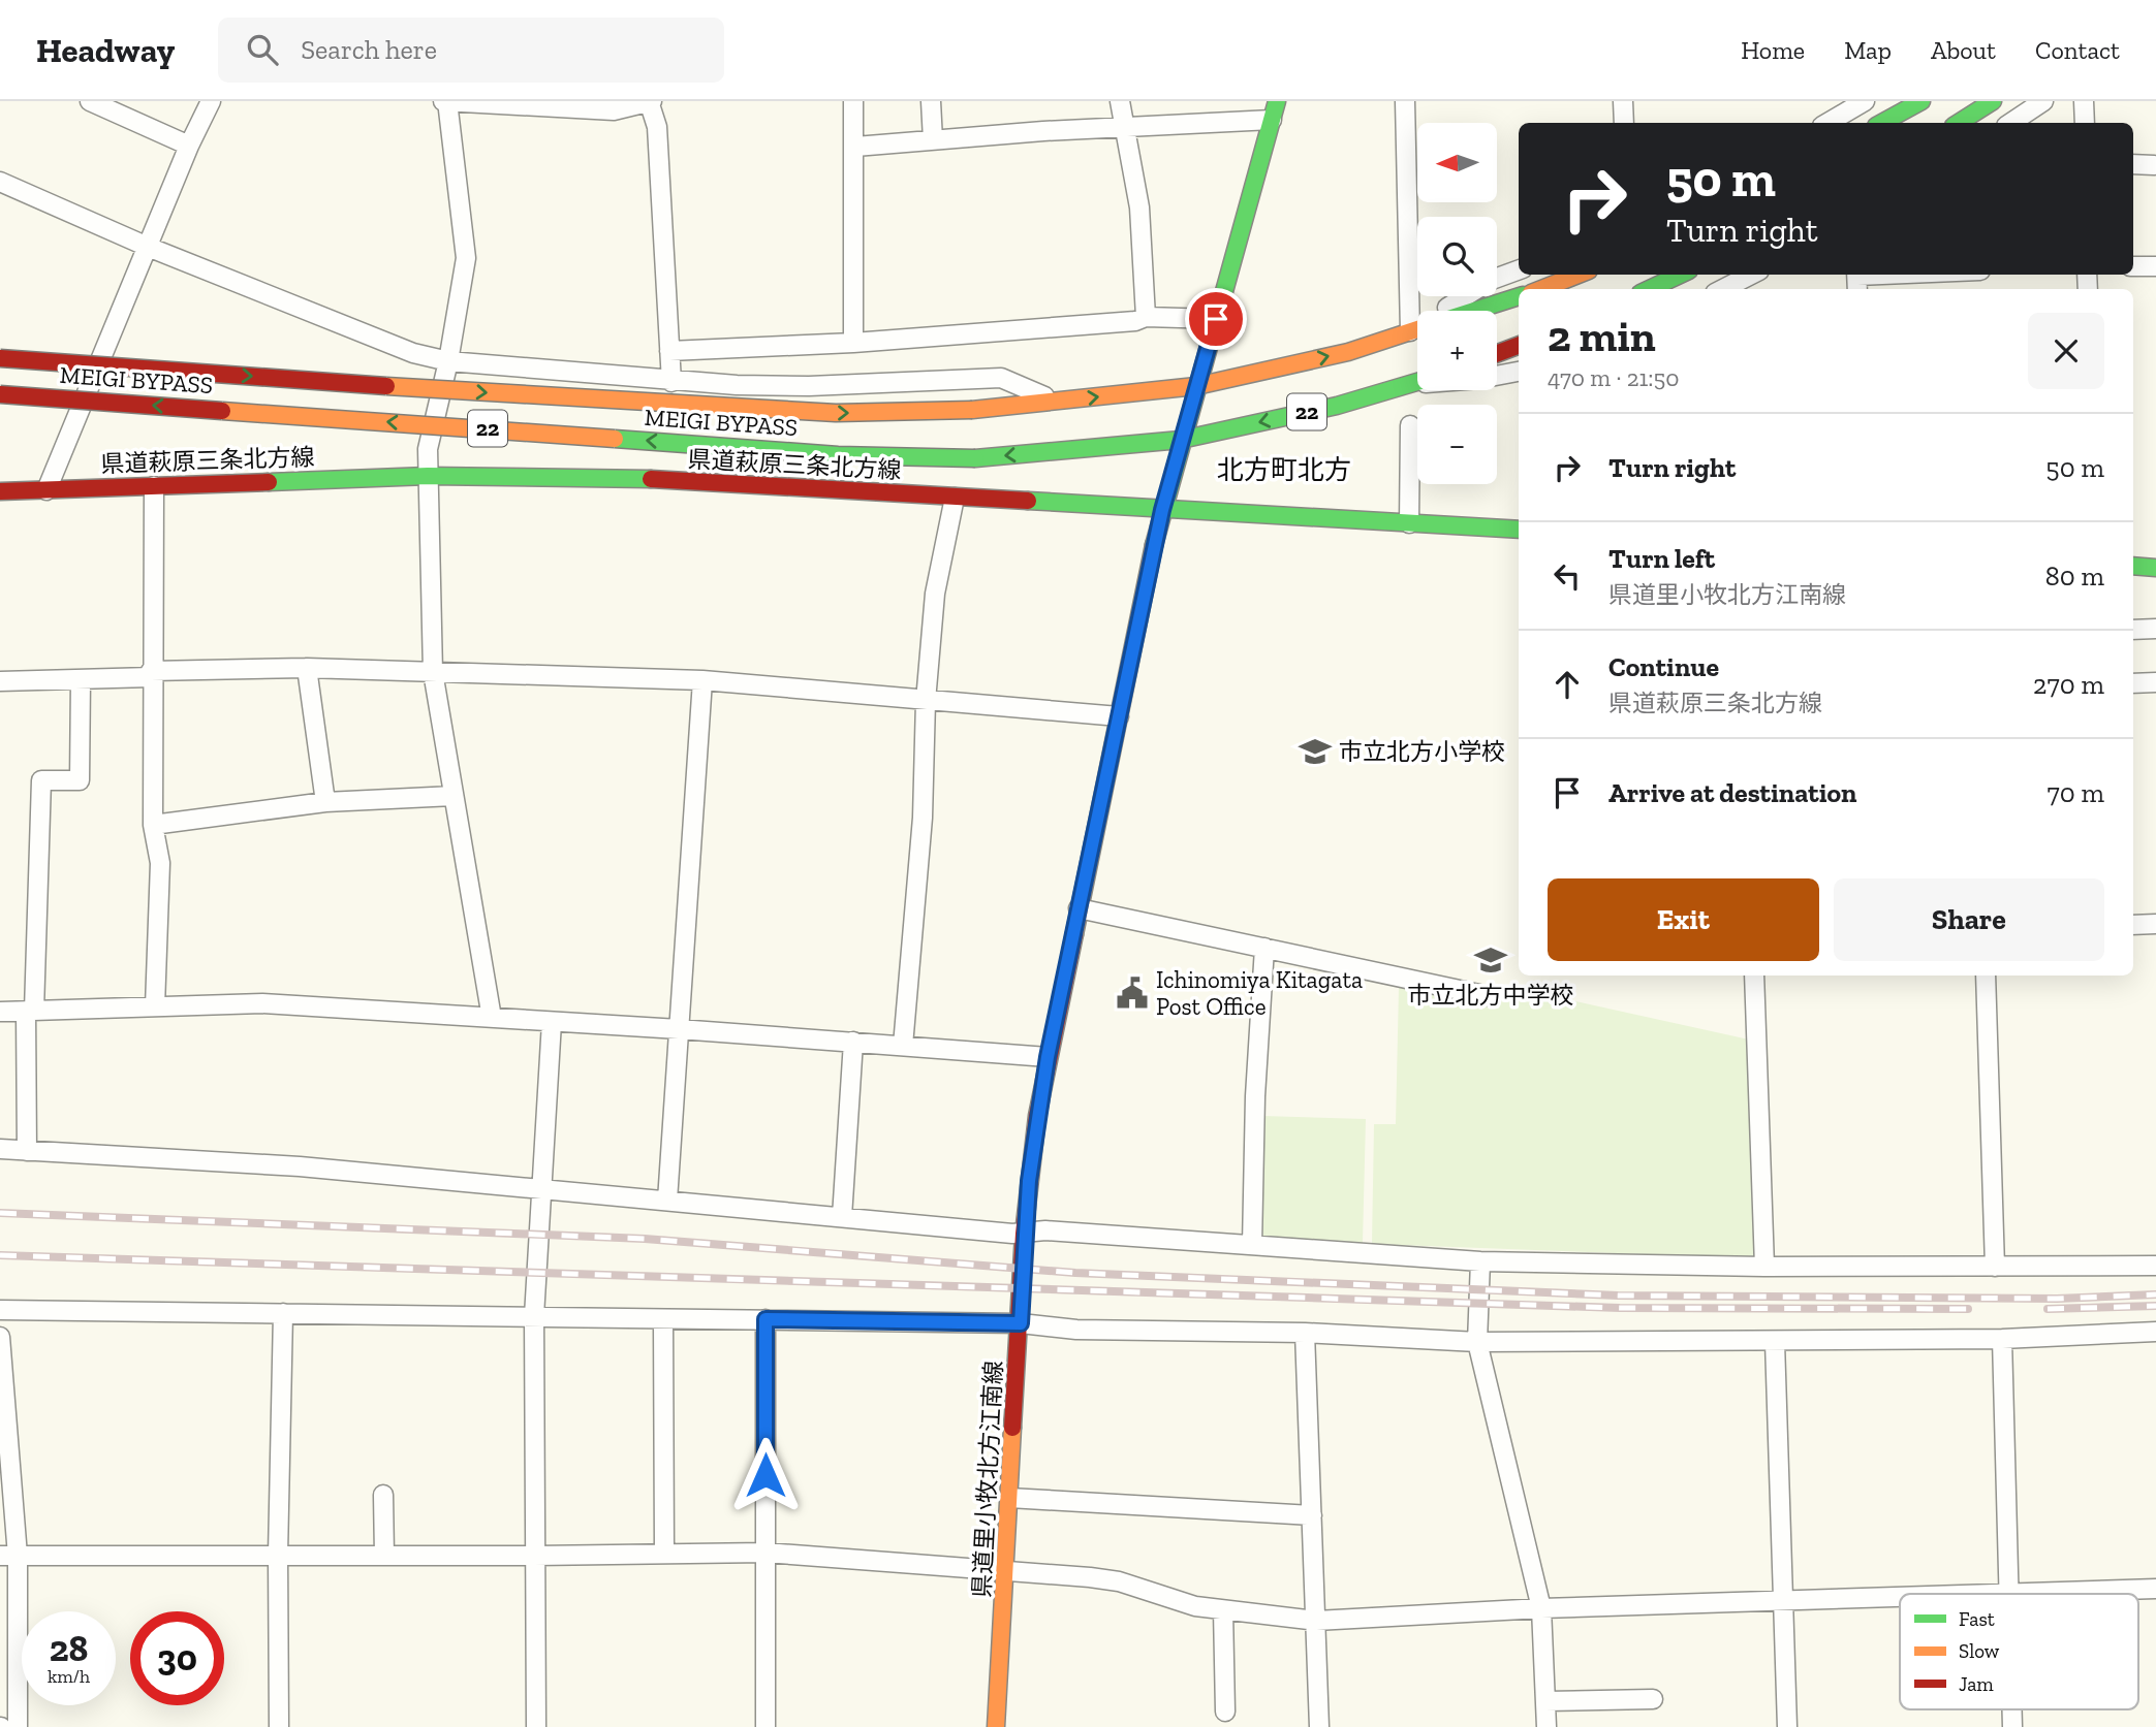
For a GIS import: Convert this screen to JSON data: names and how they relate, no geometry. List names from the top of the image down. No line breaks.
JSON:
{"streets":{"main road":["MEIGI BYPASS","22","県道萩原三条北方線","県道里小牧北方江南線"]},"crossings":[["県道萩原三条北方線","県道里小牧北方江南線"]],"districts":["北方町北方"],"places":{"school or university":["市立北方小学校","市立北方中学校"],"public building":["Ichinomiya Kitagata Post Office"]},"legend":["Fast","Slow","Jam"],"north":"left","page":{"header":"Headway","search":"Search here","nav":["Home","Map","About","Contact"],"map_buttons":["+","−"],"turn":["50 m","Turn right"],"heading":["2 min","470 m · 21:50"],"list":[{"name":"Turn right","value":"50 m"},{"name":"Turn left","note":"県道里小牧北方江南線","value":"80 m"},{"name":"Continue","note":"県道萩原三条北方線","value":"270 m"},{"name":"Arrive at destination","value":"70 m"}],"buttons":["Exit","Share"],"speed":"28 km/h","limit":"30"}}
